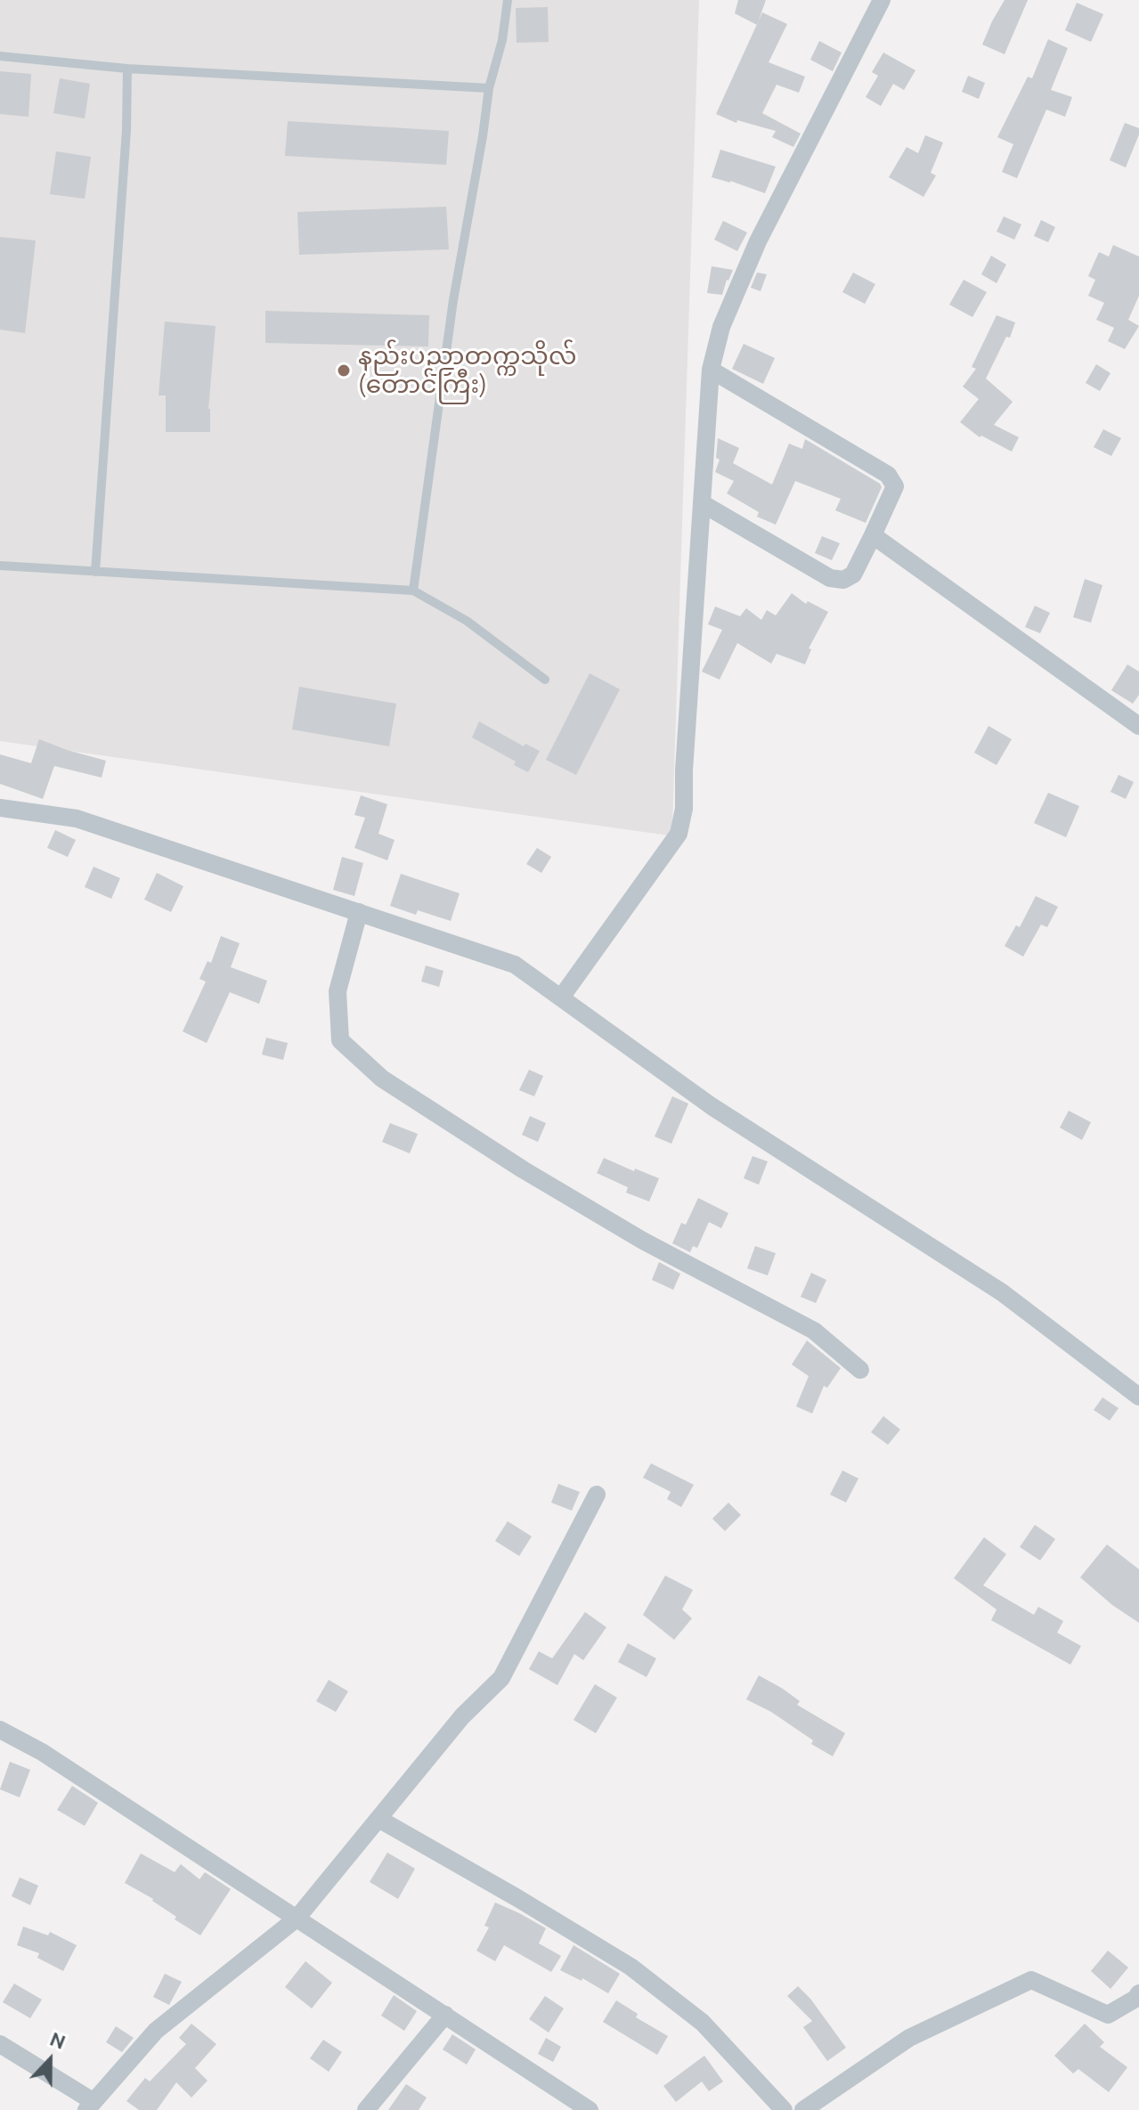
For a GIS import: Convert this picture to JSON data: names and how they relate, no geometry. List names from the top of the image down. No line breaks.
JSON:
{"places":["နည်းပညာတက္ကသိုလ် (တောင်ကြီး)"],"north":"top"}
